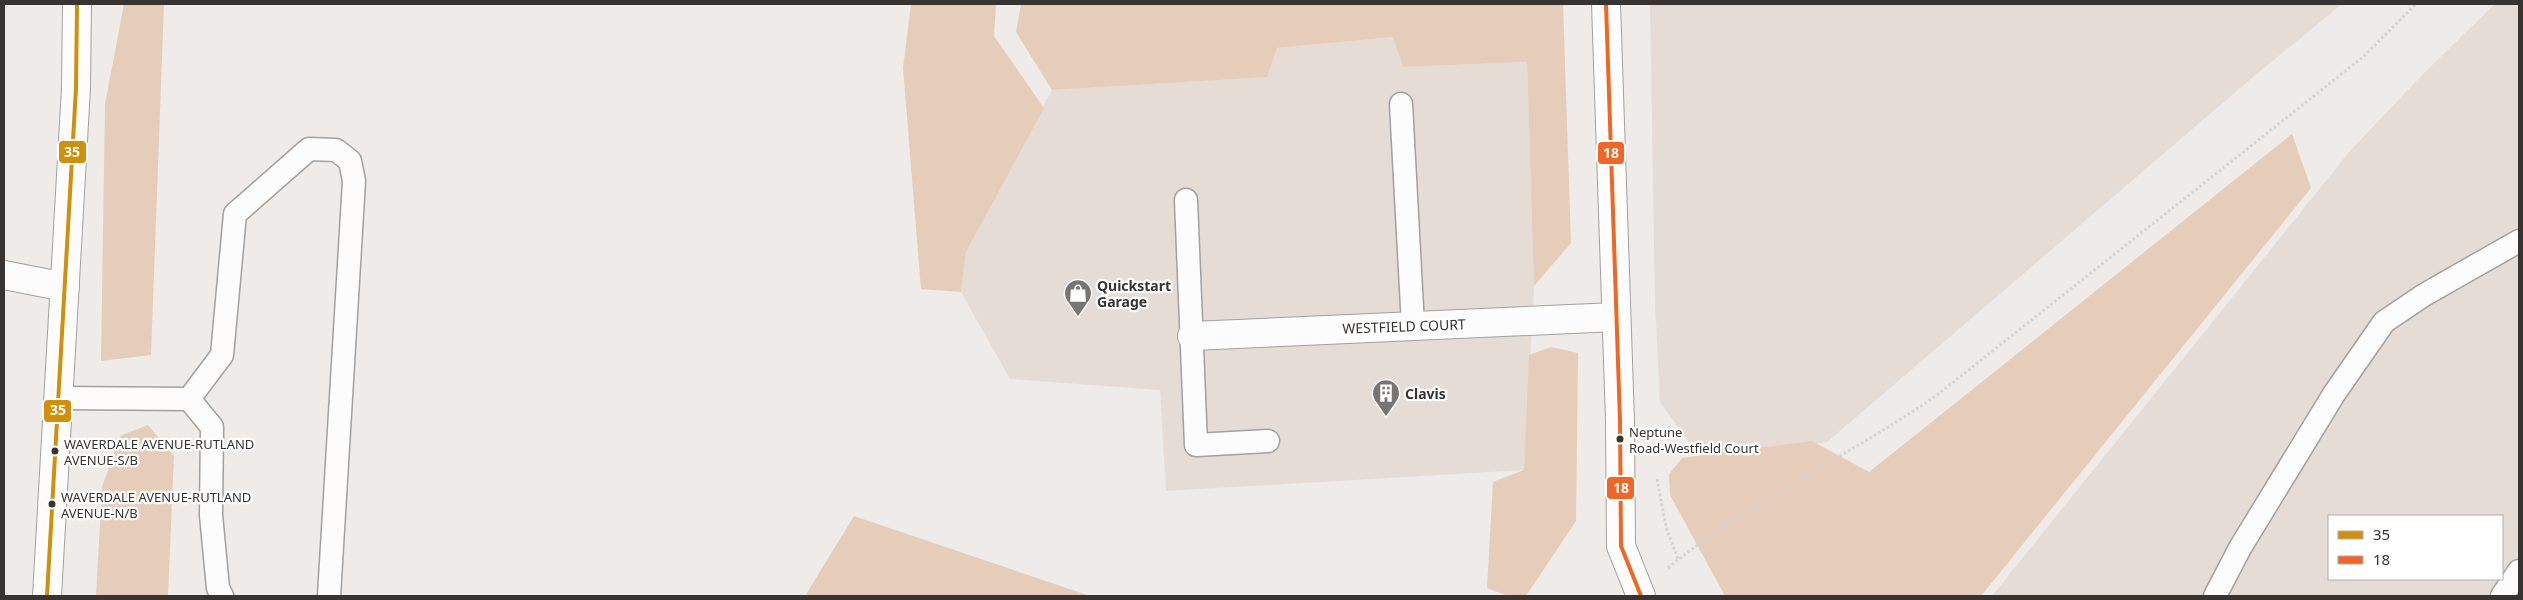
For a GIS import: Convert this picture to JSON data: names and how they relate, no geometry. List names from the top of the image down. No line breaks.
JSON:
{"streets":{"street":["WESTFIELD COURT"]},"places":{"shop":["Quickstart Garage"],"building":["Clavis"],"other":["Neptune Road-Westfield Court","WAVERDALE AVENUE-RUTLAND AVENUE-S/B","WAVERDALE AVENUE-RUTLAND AVENUE-N/B"]},"lines":["transit line 35","transit line 18"],"legend":["35","18"]}
